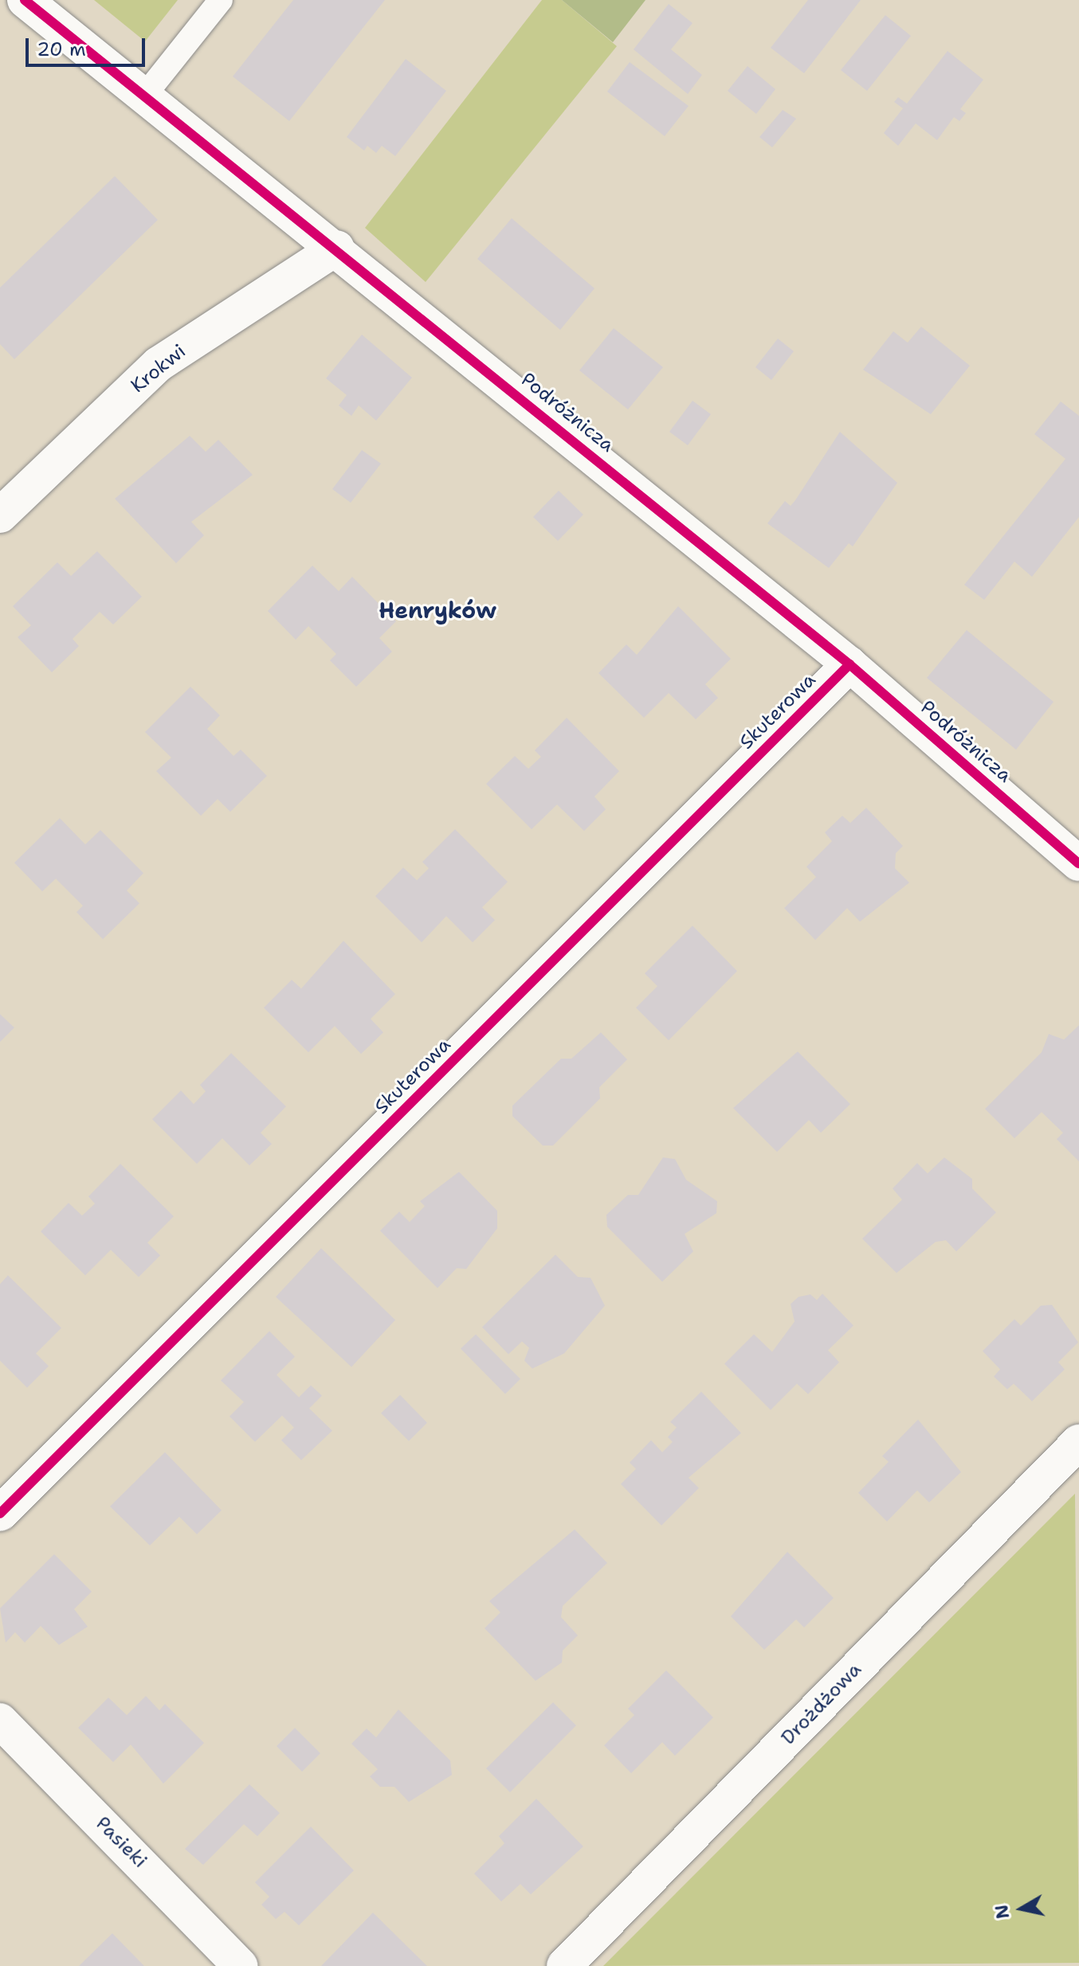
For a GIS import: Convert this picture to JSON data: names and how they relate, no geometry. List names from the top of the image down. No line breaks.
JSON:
{"streets":{"street":["Krokwi","Podróżnicza","Skuterowa","Drożdżowa","Pasieki"]},"crossings":[["Krokwi","Podróżnicza"],["Podróżnicza","Skuterowa"]],"districts":["Henryków"],"scale_bar":"20 m","north":"left"}
